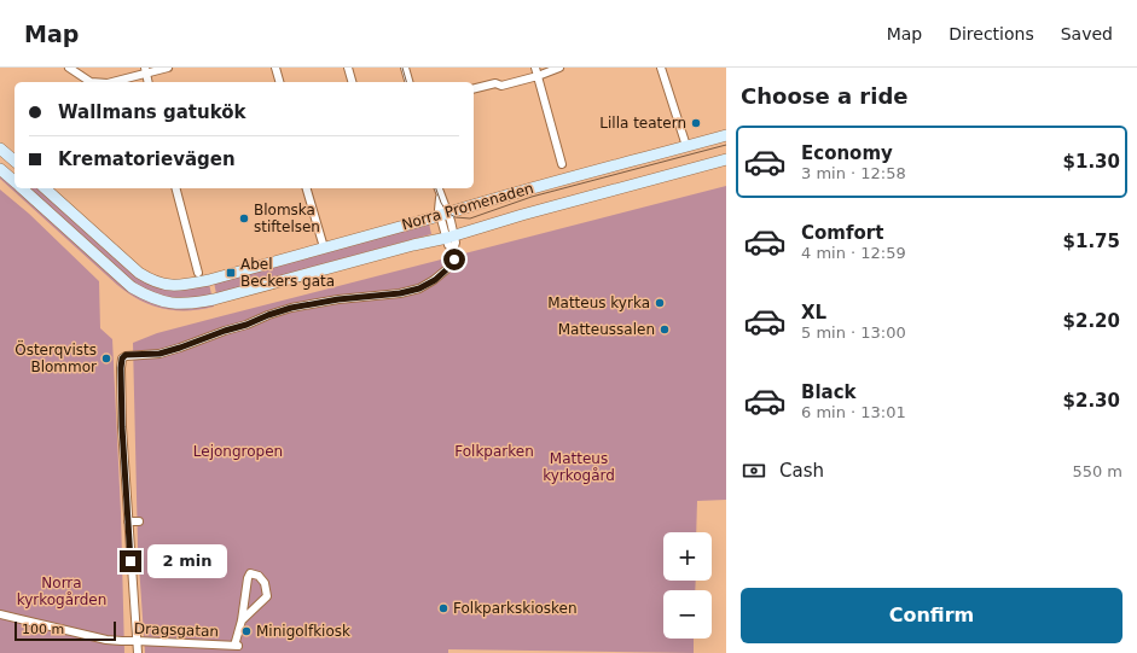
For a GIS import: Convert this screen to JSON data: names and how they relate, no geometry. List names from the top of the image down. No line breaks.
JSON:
{"streets":{"main road":["Norra Promenaden"],"street":["Dragsgatan"]},"parks":["Lejongropen","Folkparken","Matteus kyrkogård","Norra kyrkogården"],"places":{"other":["Lilla teatern","Blomska stiftelsen","Matteus kyrka","Matteussalen","Österqvists Blommor","Folkparkskiosken","Minigolfkiosk"],"transit":["Abel Beckers gata"]},"scale_bar":"100 m","page":{"header":"Map","nav":["Map","Directions","Saved"],"heading":"Choose a ride","banner":["Wallmans gatukök","Krematorievägen"],"list":[{"name":"Economy","note":"3 min · 12:58","value":"$1.30"},{"name":"Comfort","note":"4 min · 12:59","value":"$1.75"},{"name":"XL","note":"5 min · 13:00","value":"$2.20"},{"name":"Black","note":"6 min · 13:01","value":"$2.30"}],"pay":["Cash","550 m"],"map_buttons":["+","−"],"bubble":"2 min","buttons":"Confirm","scale":"100 m"}}
